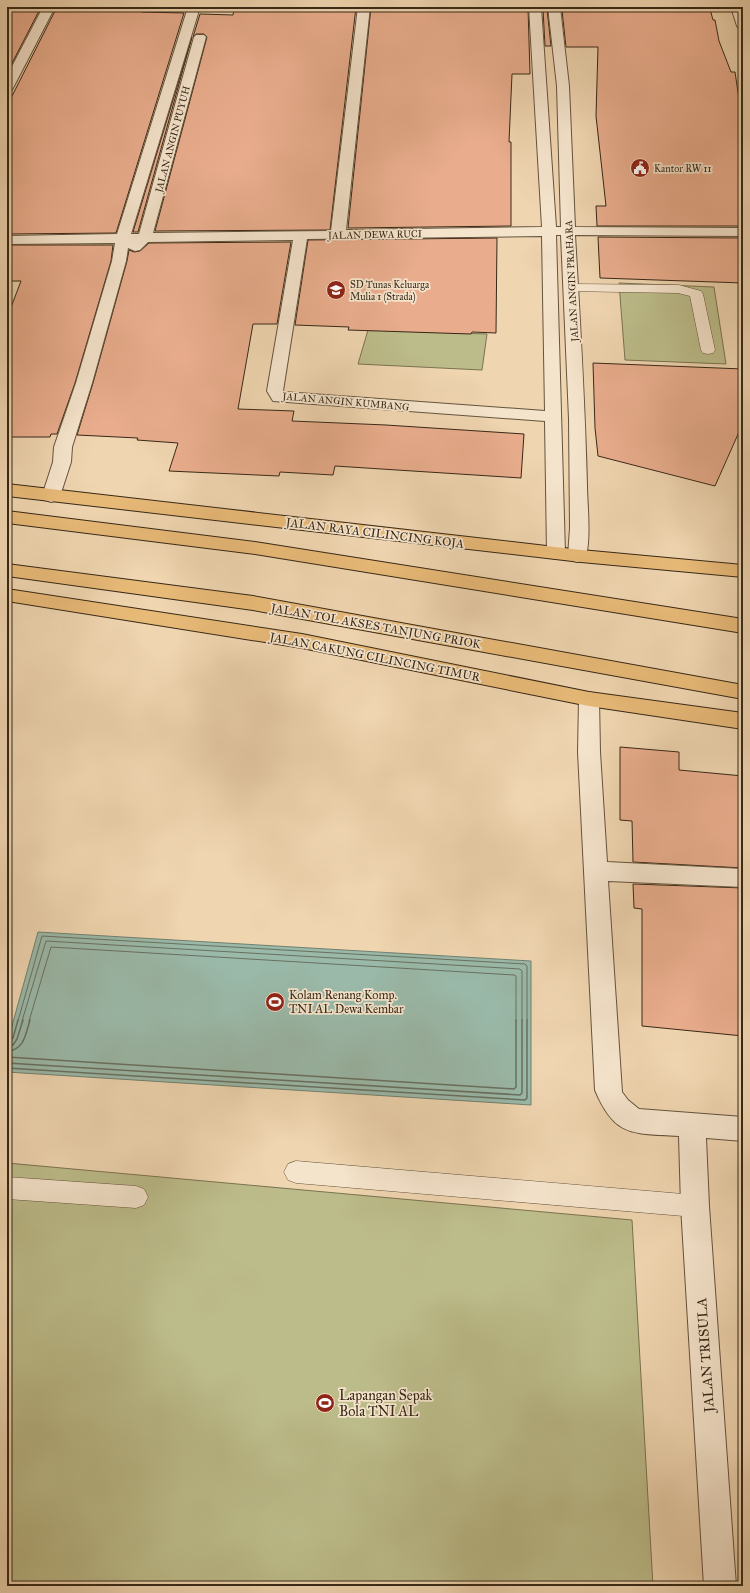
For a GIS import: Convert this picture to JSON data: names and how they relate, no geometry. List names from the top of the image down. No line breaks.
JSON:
{"streets":{"highway":["JALAN RAYA CILINCING KOJA","JALAN TOL AKSES TANJUNG PRIOK","JALAN CAKUNG CILINCING TIMUR"],"street":["JALAN ANGIN PUYUH","JALAN DEWA RUCI","JALAN ANGIN PRAHARA","JALAN ANGIN KUMBANG","JALAN TRISULA"]},"crossings":[["JALAN ANGIN PUYUH","JALAN DEWA RUCI"],["JALAN ANGIN PUYUH","JALAN RAYA CILINCING KOJA"],["JALAN DEWA RUCI","JALAN ANGIN PRAHARA"],["JALAN DEWA RUCI","JALAN ANGIN KUMBANG"],["JALAN ANGIN PRAHARA","JALAN ANGIN KUMBANG"],["JALAN ANGIN PRAHARA","JALAN RAYA CILINCING KOJA"]],"places":{"public building":["Kantor RW 11"],"school or university":["SD Tunas Keluarga Mulia 1 (Strada)"],"sports":["Kolam Renang Komp. TNI AL Dewa Kembar","Lapangan Sepak Bola TNI AL"]}}
